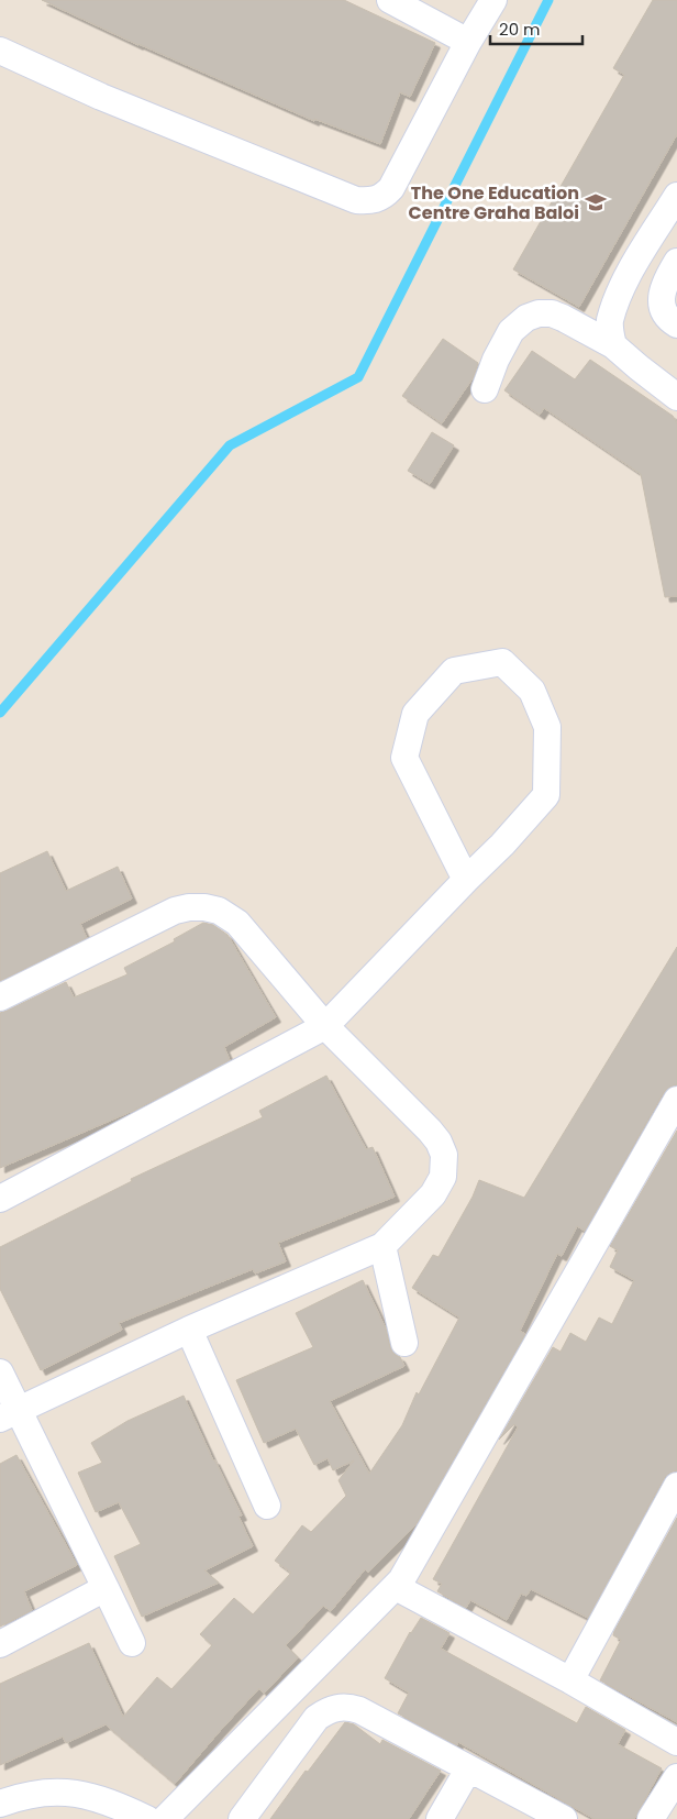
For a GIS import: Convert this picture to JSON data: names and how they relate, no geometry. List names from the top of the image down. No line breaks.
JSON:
{"places":{"school or university":["The One Education Centre Graha Baloi"]},"scale_bar":"20 m"}
